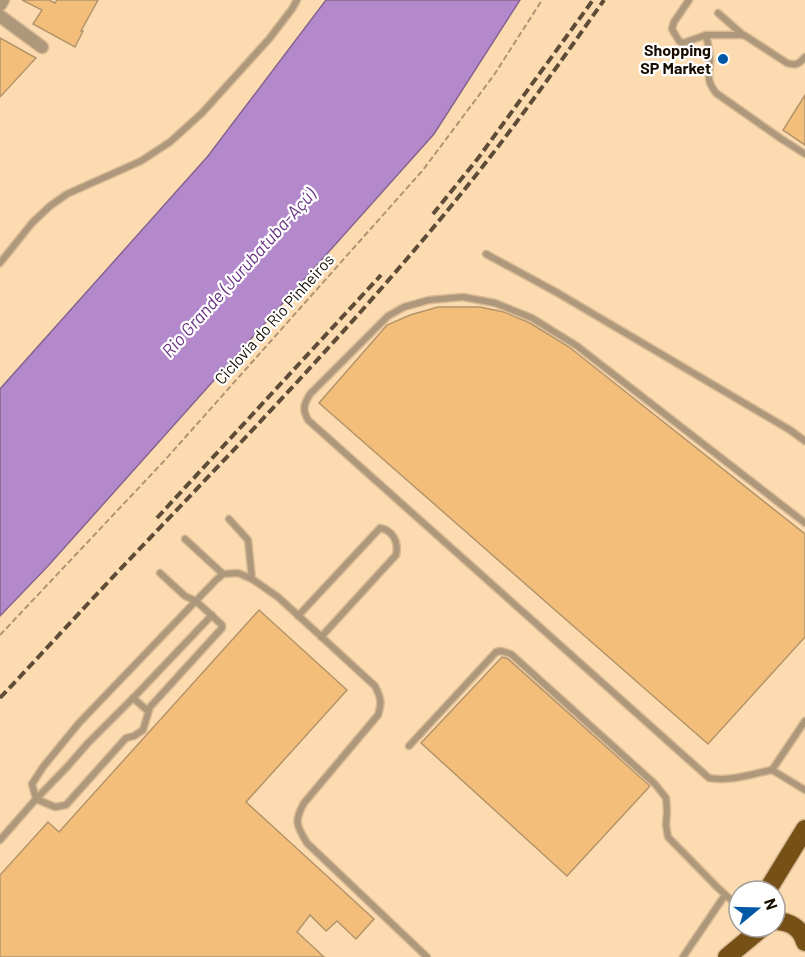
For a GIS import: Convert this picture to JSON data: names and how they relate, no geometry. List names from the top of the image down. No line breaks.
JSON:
{"streets":{"path":["Ciclovia do Rio Pinheiros"]},"water":["Rio Grande (Jurubatuba-Açú)"],"places":["Shopping SP Market"],"north":"right"}
